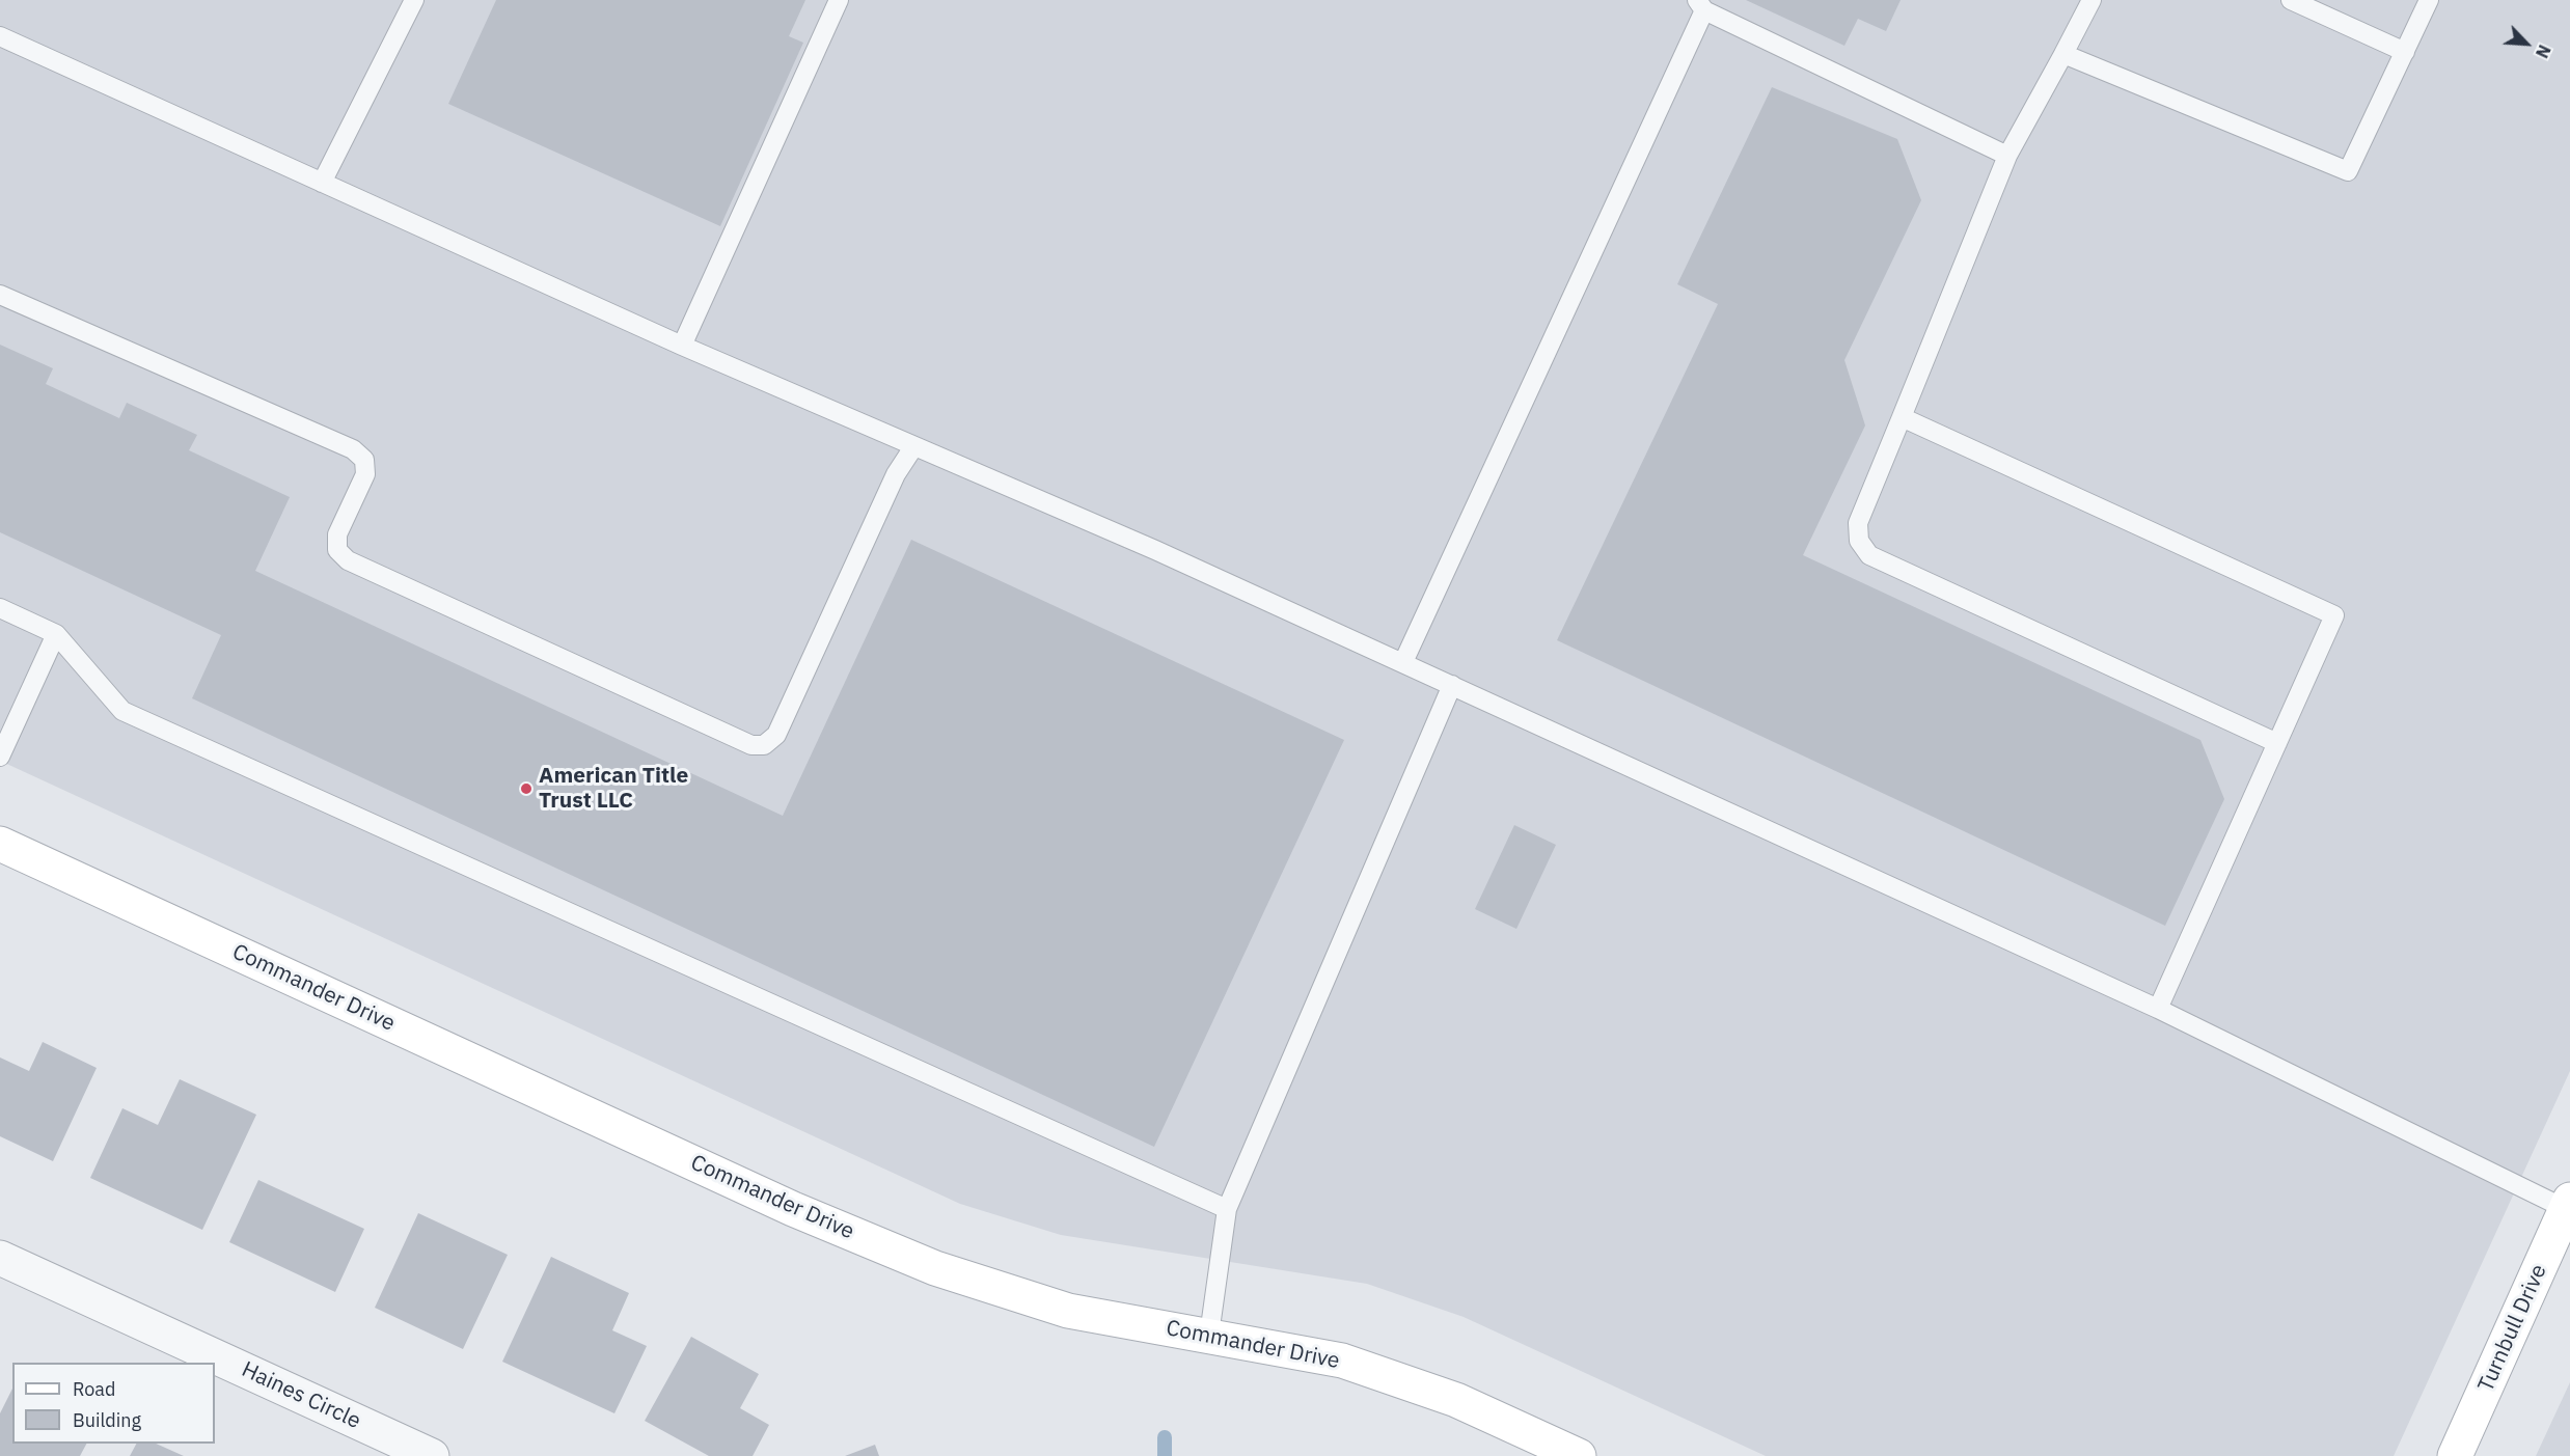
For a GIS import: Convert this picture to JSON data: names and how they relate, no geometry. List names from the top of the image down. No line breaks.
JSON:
{"streets":{"street":["Commander Drive","Turnbull Drive","Haines Circle"]},"places":["American Title Trust LLC"],"legend":["Road","Building"],"north":"bottom right"}
